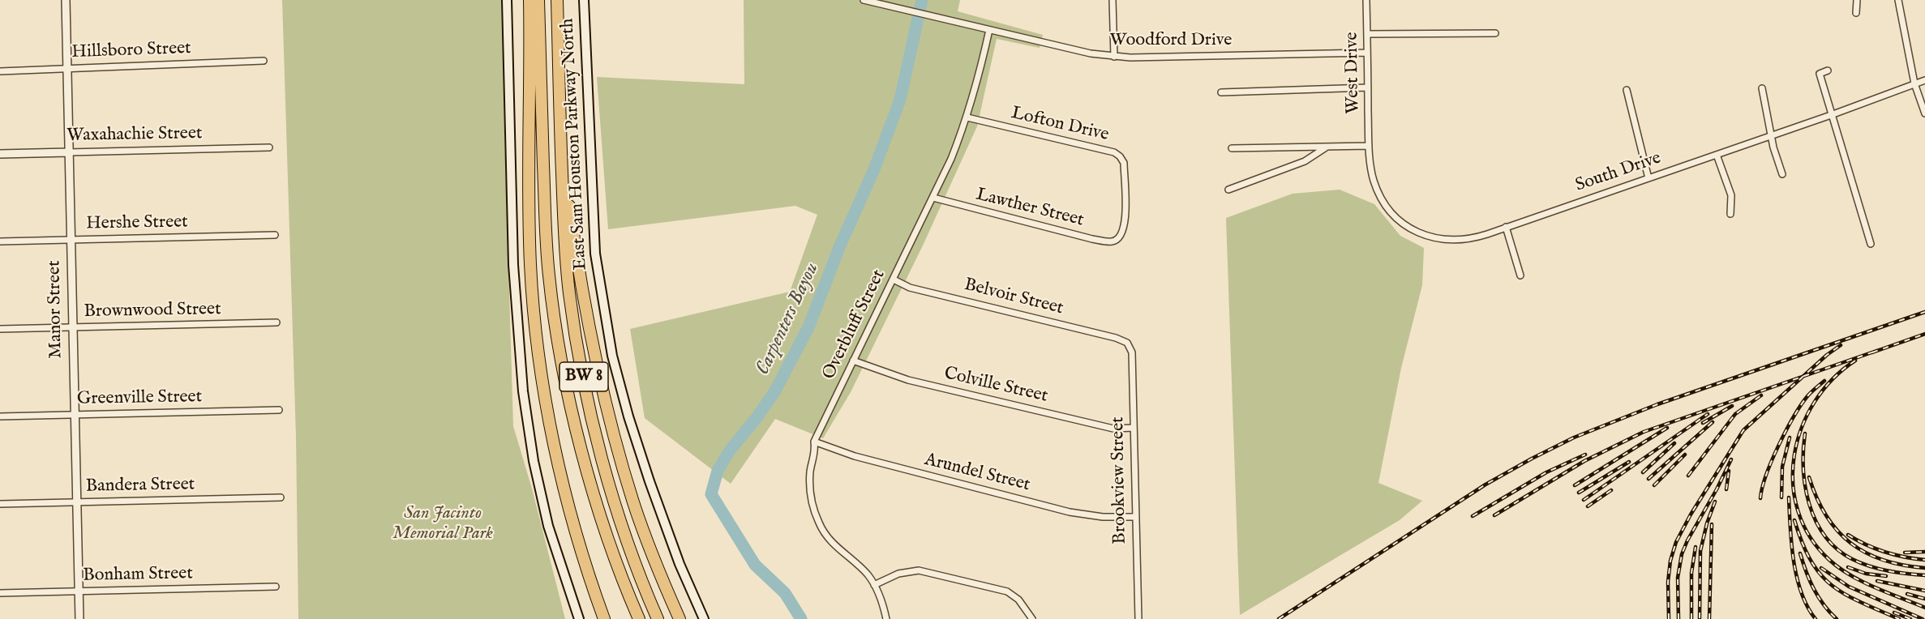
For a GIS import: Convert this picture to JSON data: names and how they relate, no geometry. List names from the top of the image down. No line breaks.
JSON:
{"streets":{"highway":["East Sam Houston Parkway North","BW 8"],"street":["Woodford Drive","Hillsboro Street","West Drive","Lofton Drive","Waxahachie Street","South Drive","Lawther Street","Hershe Street","Belvoir Street","Manor Street","Brownwood Street","Overbluff Street","Colville Street","Greenville Street","Arundel Street","Brookview Street","Bandera Street","Bonham Street"]},"crossings":[["Woodford Drive","West Drive"],["Woodford Drive","Overbluff Street"],["Hillsboro Street","Manor Street"],["West Drive","South Drive"],["Lofton Drive","Lawther Street"],["Lofton Drive","Overbluff Street"],["Waxahachie Street","Manor Street"],["Lawther Street","Overbluff Street"],["Hershe Street","Manor Street"],["Belvoir Street","Overbluff Street"],["Belvoir Street","Brookview Street"],["Manor Street","Brownwood Street"],["Manor Street","Greenville Street"],["Manor Street","Bandera Street"],["Manor Street","Bonham Street"],["Overbluff Street","Colville Street"],["Overbluff Street","Arundel Street"],["Colville Street","Brookview Street"],["Arundel Street","Brookview Street"]],"water":["Carpenters Bayou"],"parks":["San Jacinto Memorial Park"]}
